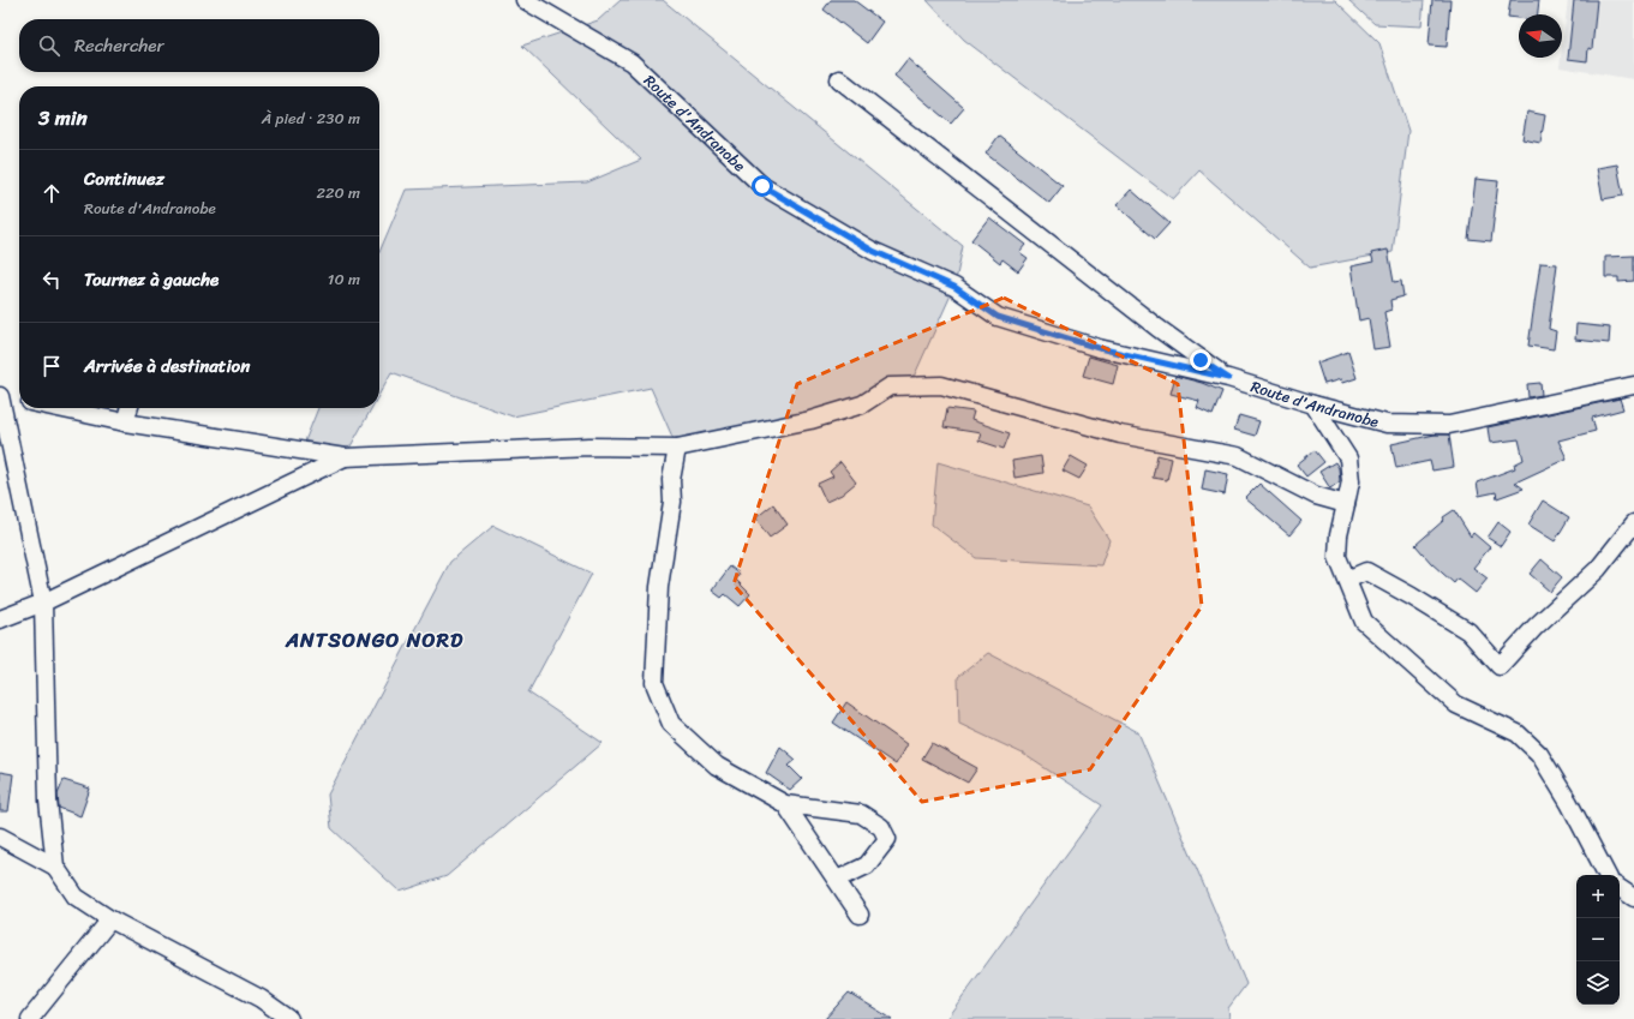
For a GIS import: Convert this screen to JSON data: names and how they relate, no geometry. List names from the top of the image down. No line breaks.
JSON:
{"streets":{"street":["Route d'Andranobe"]},"districts":["ANTSONGO NORD"],"north":"left","page":{"search":"Rechercher","heading":["3 min","À pied · 230 m"],"list":[["Continuez","Route d'Andranobe","220 m"],["Tournez à gauche","10 m"],"Arrivée à destination"],"map_buttons":["+","−"]}}
